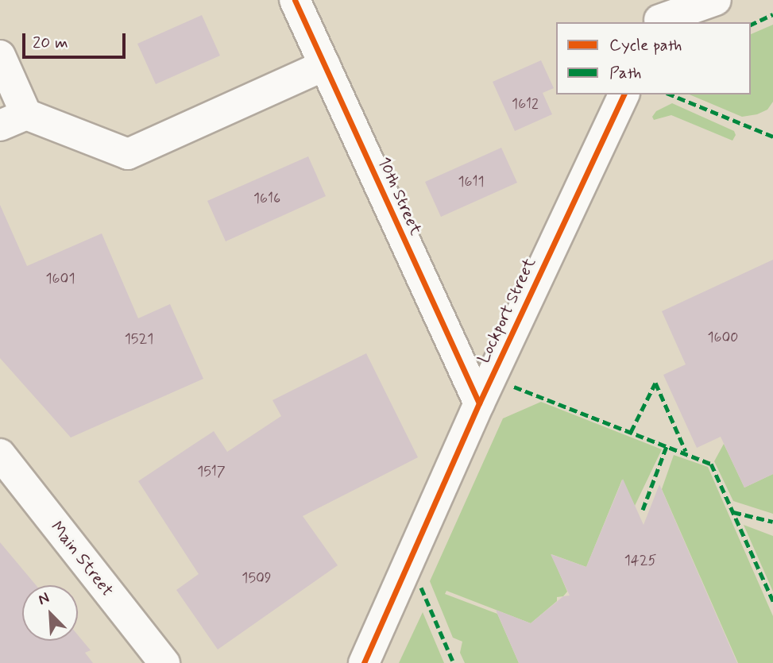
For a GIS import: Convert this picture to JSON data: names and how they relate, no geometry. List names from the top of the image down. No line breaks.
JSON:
{"streets":{"street":["10th Street","Lockport Street","Main Street"]},"crossings":[["10th Street","Lockport Street"]],"house_numbers":["1612","1611","1616","1601","1600","1521","1517","1425","1509"],"legend":["Cycle path","Path"],"scale_bar":"20 m","north":"top left"}
